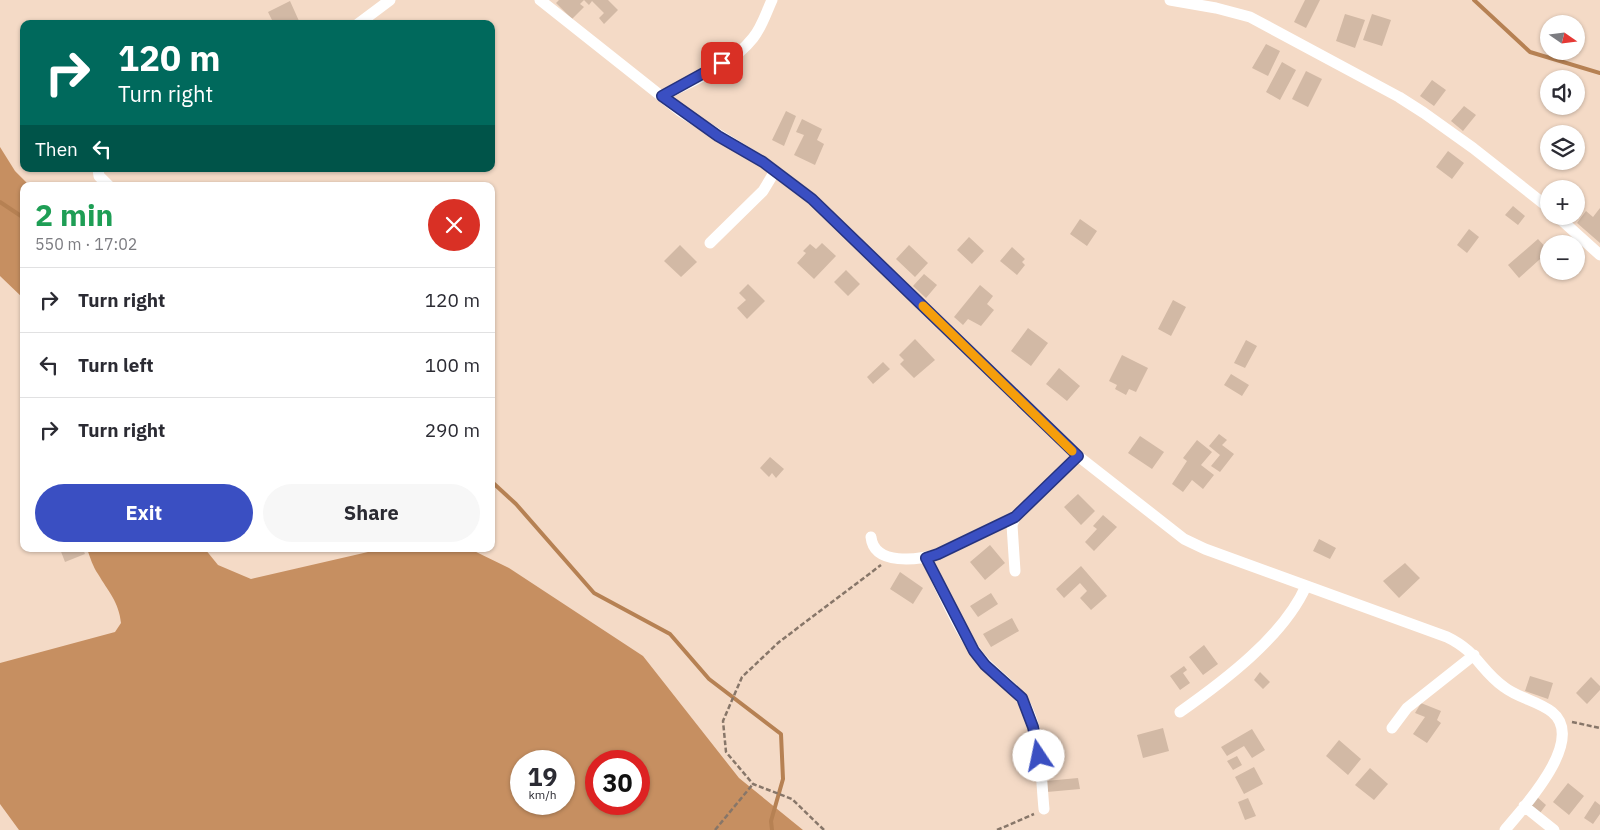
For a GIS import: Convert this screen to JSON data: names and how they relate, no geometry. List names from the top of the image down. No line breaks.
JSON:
{"north":"right","page":{"map_buttons":["+","−"],"turn":["120 m","Turn right"],"then":"Then","heading":["2 min","550 m · 17:02"],"list":[{"name":"Turn right","value":"120 m"},{"name":"Turn left","value":"100 m"},{"name":"Turn right","value":"290 m"}],"buttons":["Exit","Share"],"speed":"19 km/h","limit":"30"}}
